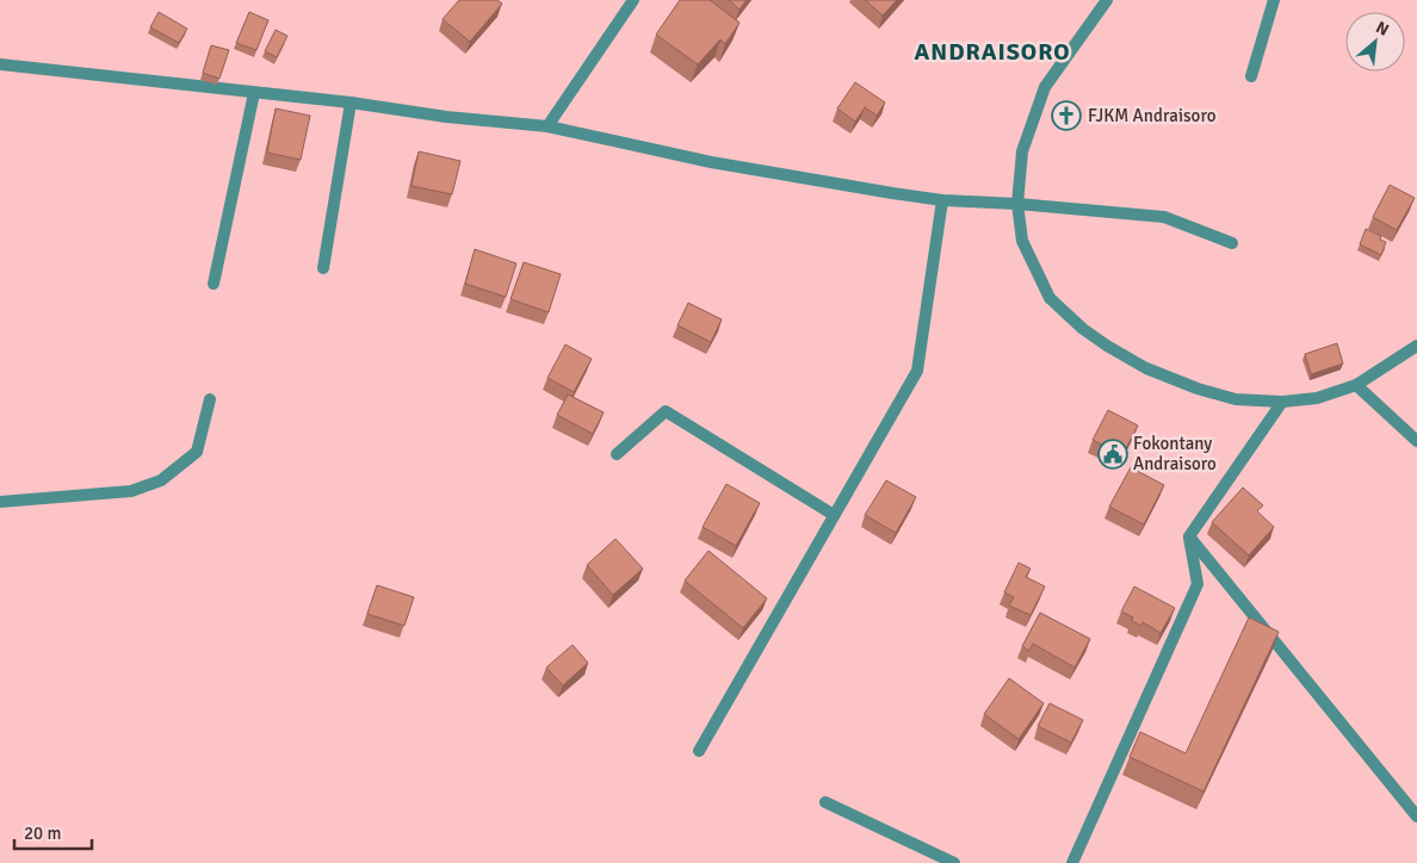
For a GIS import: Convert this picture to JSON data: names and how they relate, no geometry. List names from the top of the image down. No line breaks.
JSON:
{"districts":["ANDRAISORO"],"places":{"church":["FJKM Andraisoro"],"public building":["Fokontany Andraisoro"]},"scale_bar":"20 m","north":"top right"}
